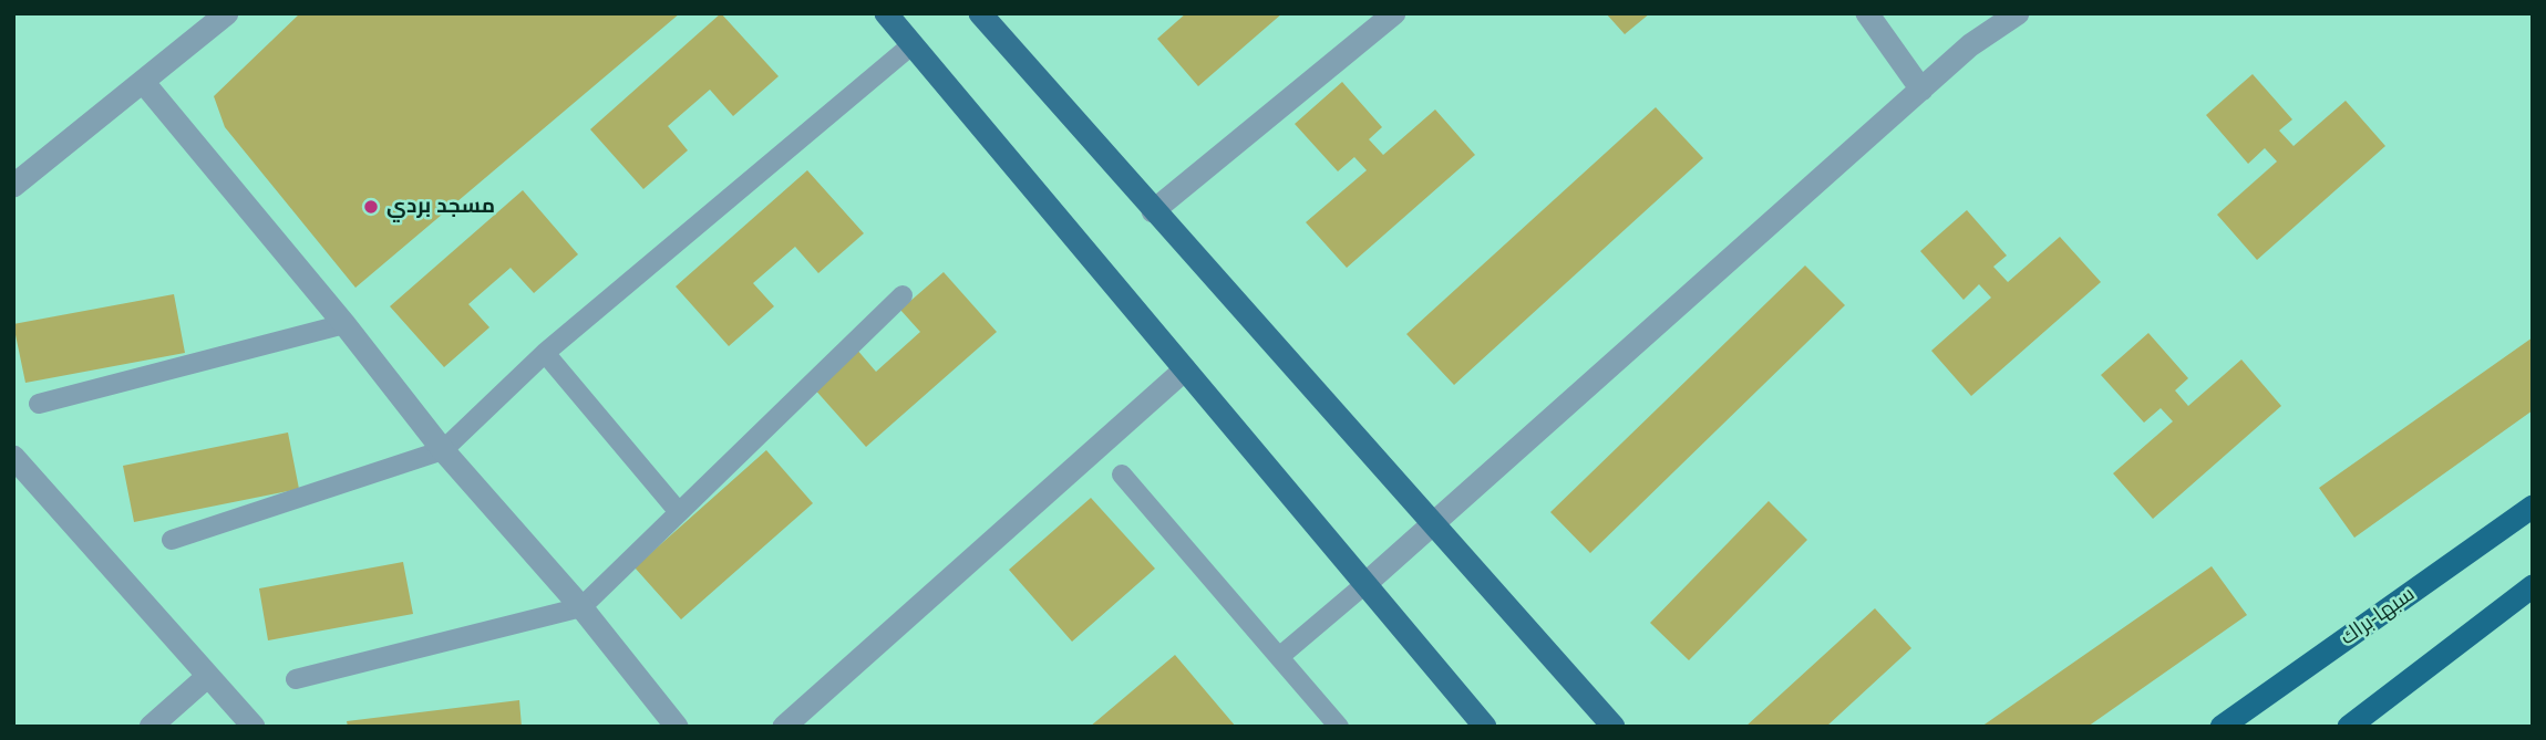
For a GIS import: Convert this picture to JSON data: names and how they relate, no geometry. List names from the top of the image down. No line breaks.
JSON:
{"streets":{"highway":["سبها-براك"]},"places":["مسجد بردي"]}
